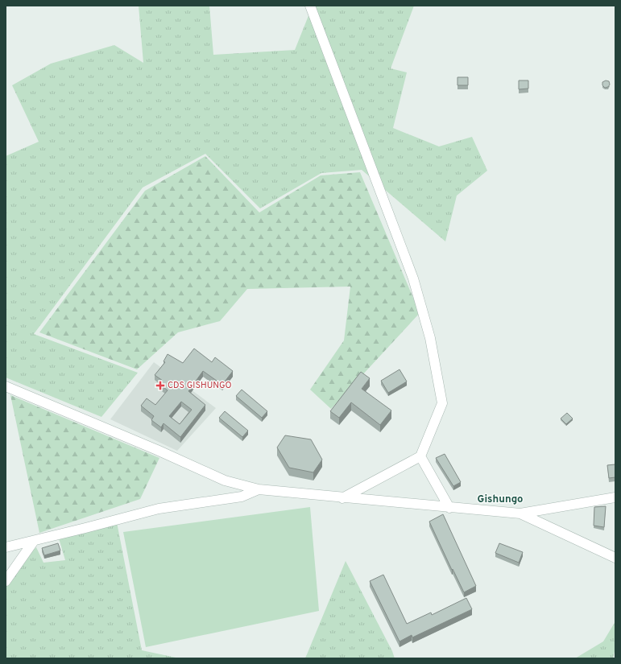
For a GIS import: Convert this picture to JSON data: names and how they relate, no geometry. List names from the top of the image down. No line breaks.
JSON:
{"districts":["Gishungo"],"places":{"health":["CDS GISHUNGO"]}}
